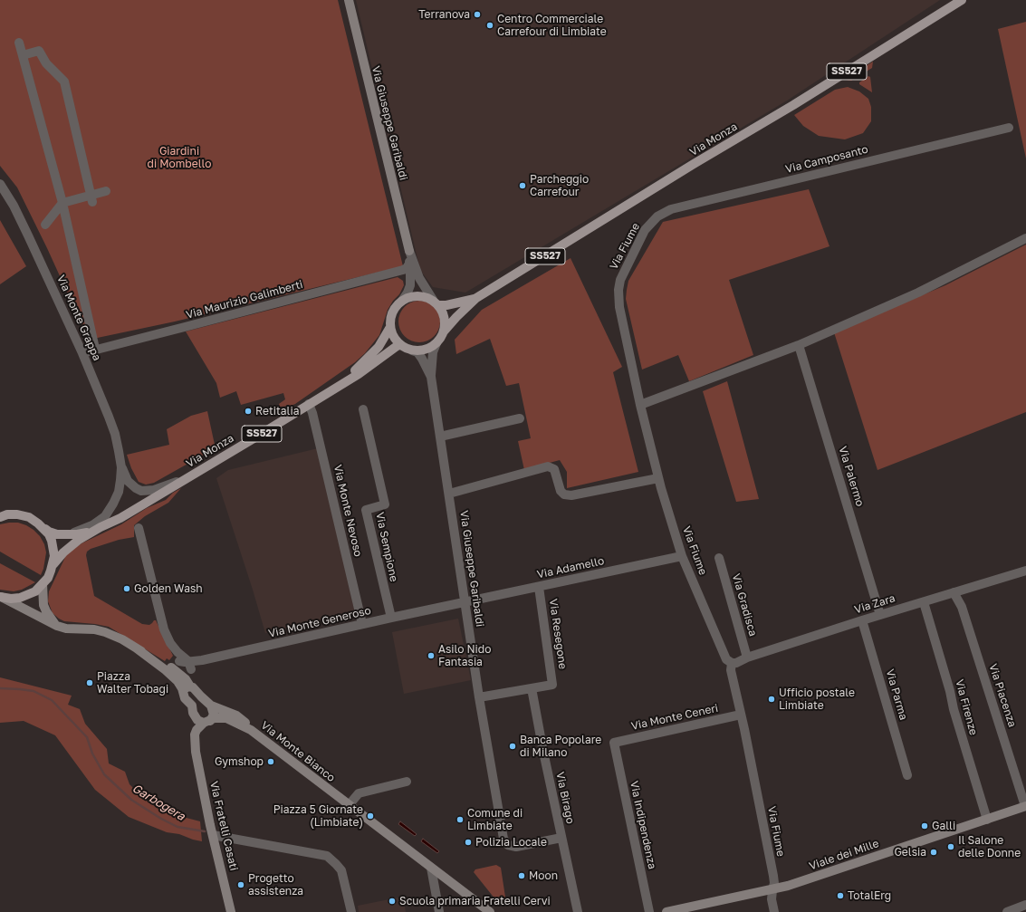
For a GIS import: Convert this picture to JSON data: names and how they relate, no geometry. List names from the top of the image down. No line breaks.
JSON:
{"streets":{"main road":["SS527","Via Monza"],"street":["Via Giuseppe Garibaldi","Via Camposanto","Via Fiume","Via Maurizio Galimberti","Via Monte Grappa","Via Palermo","Via Monte Nevoso","Via Sempione","Via Adamello","Via Zara","Via Gradisca","Via Monte Generoso","Via Resegone","Via Parma","Via Piacenza","Via Firenze","Via Monte Ceneri","Via Monte Bianco","Via Birago","Via Indipendenza","Via Fratelli Casati","Viale dei Mille"]},"crossings":[["SS527","Via Monza"],["Via Giuseppe Garibaldi","Via Monza"],["Via Giuseppe Garibaldi","Via Maurizio Galimberti"],["Via Giuseppe Garibaldi","Via Adamello"],["Via Giuseppe Garibaldi","Via Monte Generoso"],["Via Giuseppe Garibaldi","Via Birago"],["Via Monza","Via Monte Grappa"],["Via Monza","Via Monte Nevoso"],["Via Camposanto","Via Fiume"],["Via Fiume","Via Adamello"],["Via Fiume","Via Zara"],["Via Fiume","Via Monte Ceneri"],["Via Fiume","Viale dei Mille"],["Via Maurizio Galimberti","Via Monte Grappa"],["Via Palermo","Via Zara"],["Via Monte Nevoso","Via Monte Generoso"],["Via Sempione","Via Monte Generoso"],["Via Adamello","Via Monte Generoso"],["Via Adamello","Via Resegone"],["Via Zara","Via Gradisca"],["Via Zara","Via Parma"],["Via Zara","Via Piacenza"],["Via Zara","Via Firenze"],["Via Resegone","Via Birago"],["Via Piacenza","Viale dei Mille"],["Via Firenze","Viale dei Mille"],["Via Monte Ceneri","Via Indipendenza"],["Via Monte Bianco","Via Fratelli Casati"]],"water":["Garbogera"],"parks":["Giardini di Mombello"],"places":["Terranova","Centro Commerciale Carrefour di Limbiate","Parcheggio Carrefour","Retitalia","Golden Wash","Asilo Nido Fantasia","Piazza Walter Tobagi","Ufficio postale Limbiate","Banca Popolare di Milano","Gymshop","Piazza 5 Giornate (Limbiate)","Comune di Limbiate","Galli","Polizia Locale","Il Salone delle Donne","Gelsia","Moon","Progetto assistenza","TotalErg","Scuola primaria Fratelli Cervi"]}
